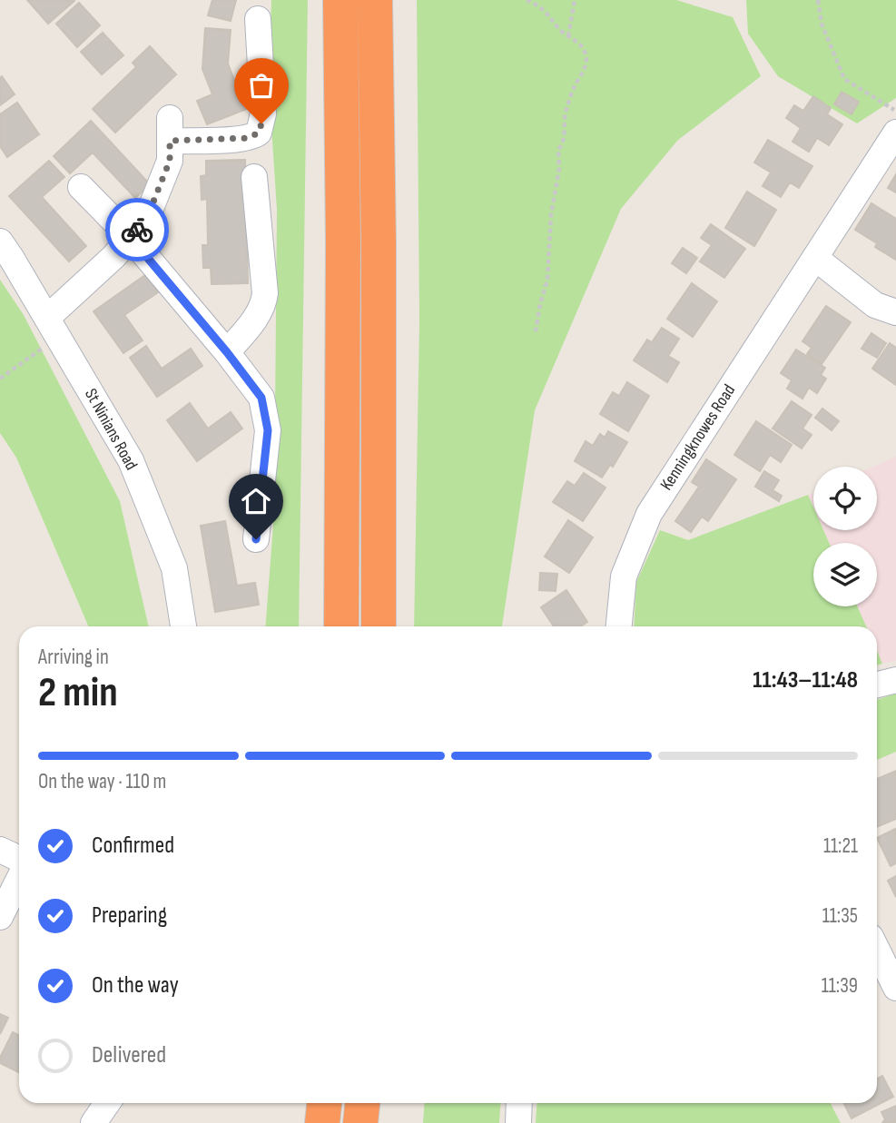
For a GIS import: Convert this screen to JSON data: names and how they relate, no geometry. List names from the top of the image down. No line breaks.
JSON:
{"streets":{"street":["St Ninians Road","Kenningknowes Road"]},"page":{"heading":["2 min","Arriving in","11:43–11:48"],"bar":"On the way · 110 m","list":[["Confirmed","11:21"],["Preparing","11:35"],["On the way","11:39"],"Delivered"]}}
